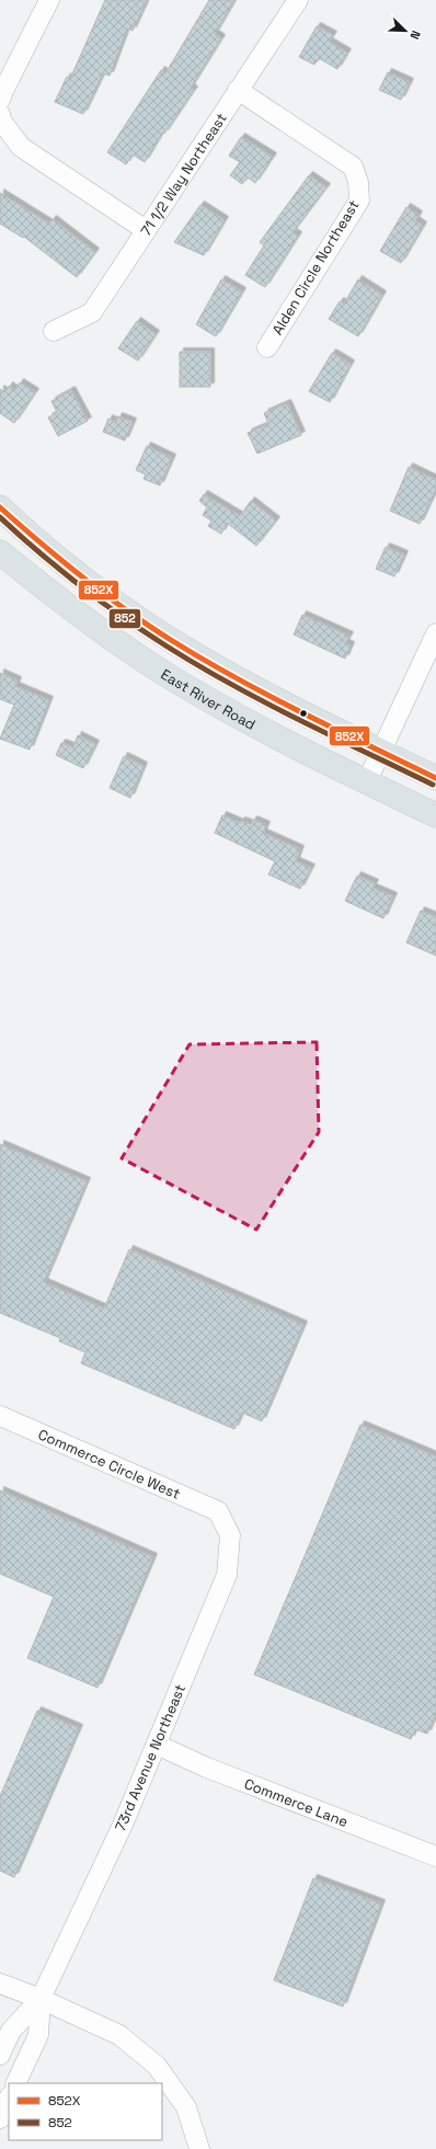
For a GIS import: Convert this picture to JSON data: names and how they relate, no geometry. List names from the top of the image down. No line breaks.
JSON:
{"streets":{"main road":["East River Road"],"street":["71 1/2 Way Northeast","Alden Circle Northeast","Commerce Circle West","73rd Avenue Northeast","Commerce Lane"]},"crossings":[["71 1/2 Way Northeast","Alden Circle Northeast"],["Commerce Circle West","73rd Avenue Northeast"],["73rd Avenue Northeast","Commerce Lane"]],"lines":["transit line 852X","transit line 852"],"legend":["852X","852"],"north":"bottom right"}
